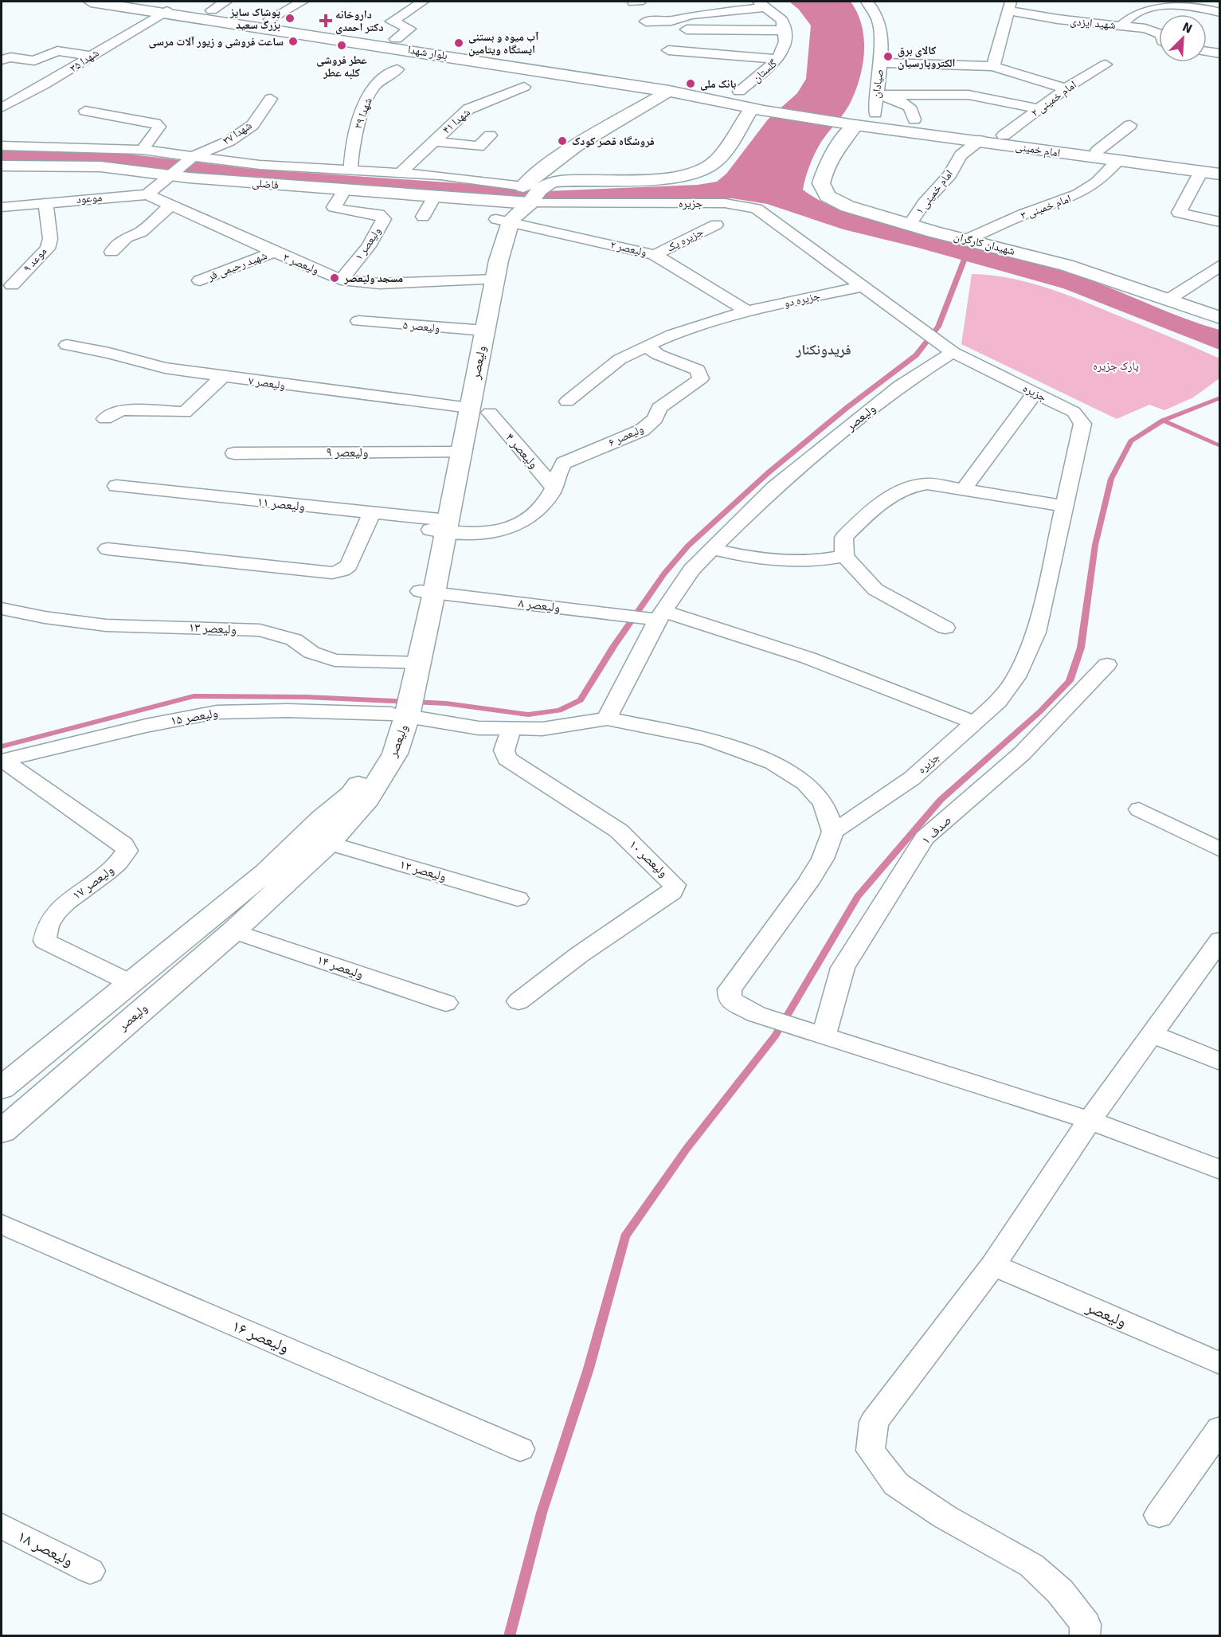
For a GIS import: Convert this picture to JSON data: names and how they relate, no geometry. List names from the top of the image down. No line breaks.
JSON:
{"streets":{"main road":["بلوار شهدا","امام خمینی","فاضلی","شهیدان کارگران","ولیعصر"],"street":["شهید ایزدی","شهدا ۳۵","گلستان","صیادان","امام خمینی ۲","شهدا ۳۹","شهدا ۴۱","شهدا ۳۷","امام خمینی ۱","موعود","جزیره","امام خمینی ۳","جزیره یک","ولیعصر ۱","ولیعصر ۲","موعد ۹","ولیعصر ۳","شهید رحیمی فر","جزیره دو","ولیعصر ۵","ولیعصر ۷","ولیعصر ۶","ولیعصر ۴","ولیعصر ۹","ولیعصر ۱۱","ولیعصر ۸","ولیعصر ۱۳","ولیعصر ۱۵","صدف ۱","ولیعصر ۱۰","ولیعصر ۱۲","ولیعصر ۱۷","ولیعصر ۱۴","ولیعصر ۱۶","ولیعصر ۱۸"]},"crossings":[["بلوار شهدا","شهدا ۳۵"],["بلوار شهدا","گلستان"],["بلوار شهدا","امام خمینی"],["صیادان","امام خمینی"],["امام خمینی ۲","امام خمینی"],["امام خمینی","امام خمینی ۱"],["امام خمینی","امام خمینی ۳"],["امام خمینی","شهیدان کارگران"],["فاضلی","جزیره"],["فاضلی","ولیعصر ۱"],["فاضلی","ولیعصر ۲"],["فاضلی","ولیعصر"],["امام خمینی ۱","شهیدان کارگران"],["موعود","موعد ۹"],["موعود","ولیعصر ۳"],["جزیره","ولیعصر ۲"],["جزیره","جزیره دو"],["جزیره","ولیعصر"],["جزیره","ولیعصر ۸"],["امام خمینی ۳","شهیدان کارگران"],["جزیره یک","ولیعصر ۲"],["ولیعصر ۱","ولیعصر ۳"],["ولیعصر ۲","جزیره دو"],["ولیعصر ۲","ولیعصر"],["ولیعصر ۳","شهید رحیمی فر"],["ولیعصر ۳","ولیعصر"],["ولیعصر ۵","ولیعصر"],["ولیعصر","ولیعصر ۷"],["ولیعصر","ولیعصر ۶"],["ولیعصر","ولیعصر ۹"],["ولیعصر","ولیعصر ۱۱"],["ولیعصر","ولیعصر ۸"],["ولیعصر","ولیعصر ۱۳"],["ولیعصر","ولیعصر ۱۵"],["ولیعصر","ولیعصر ۱۲"],["ولیعصر","ولیعصر ۱۷"],["ولیعصر","ولیعصر ۱۴"],["ولیعصر ۶","ولیعصر ۴"],["ولیعصر ۶","ولیعصر ۱۱"],["ولیعصر ۱۵","ولیعصر ۱۷"]],"districts":["فریدونکنار"],"parks":["پارک جزیره"],"places":{"other":["پوشاک سایز بزرگ سعید","ساعت فروشی و زیور آلات مرسی","آب میوه و بستنی ایستگاه ویتامین","عطر فروشی کلبه عطر","کالای برق الکتروپارسیان","بانک ملی","فروشگاه قصر کودک","مسجد ولیعصر"],"health":["داروخانه دکتر احمدی"]},"north":"top right"}
